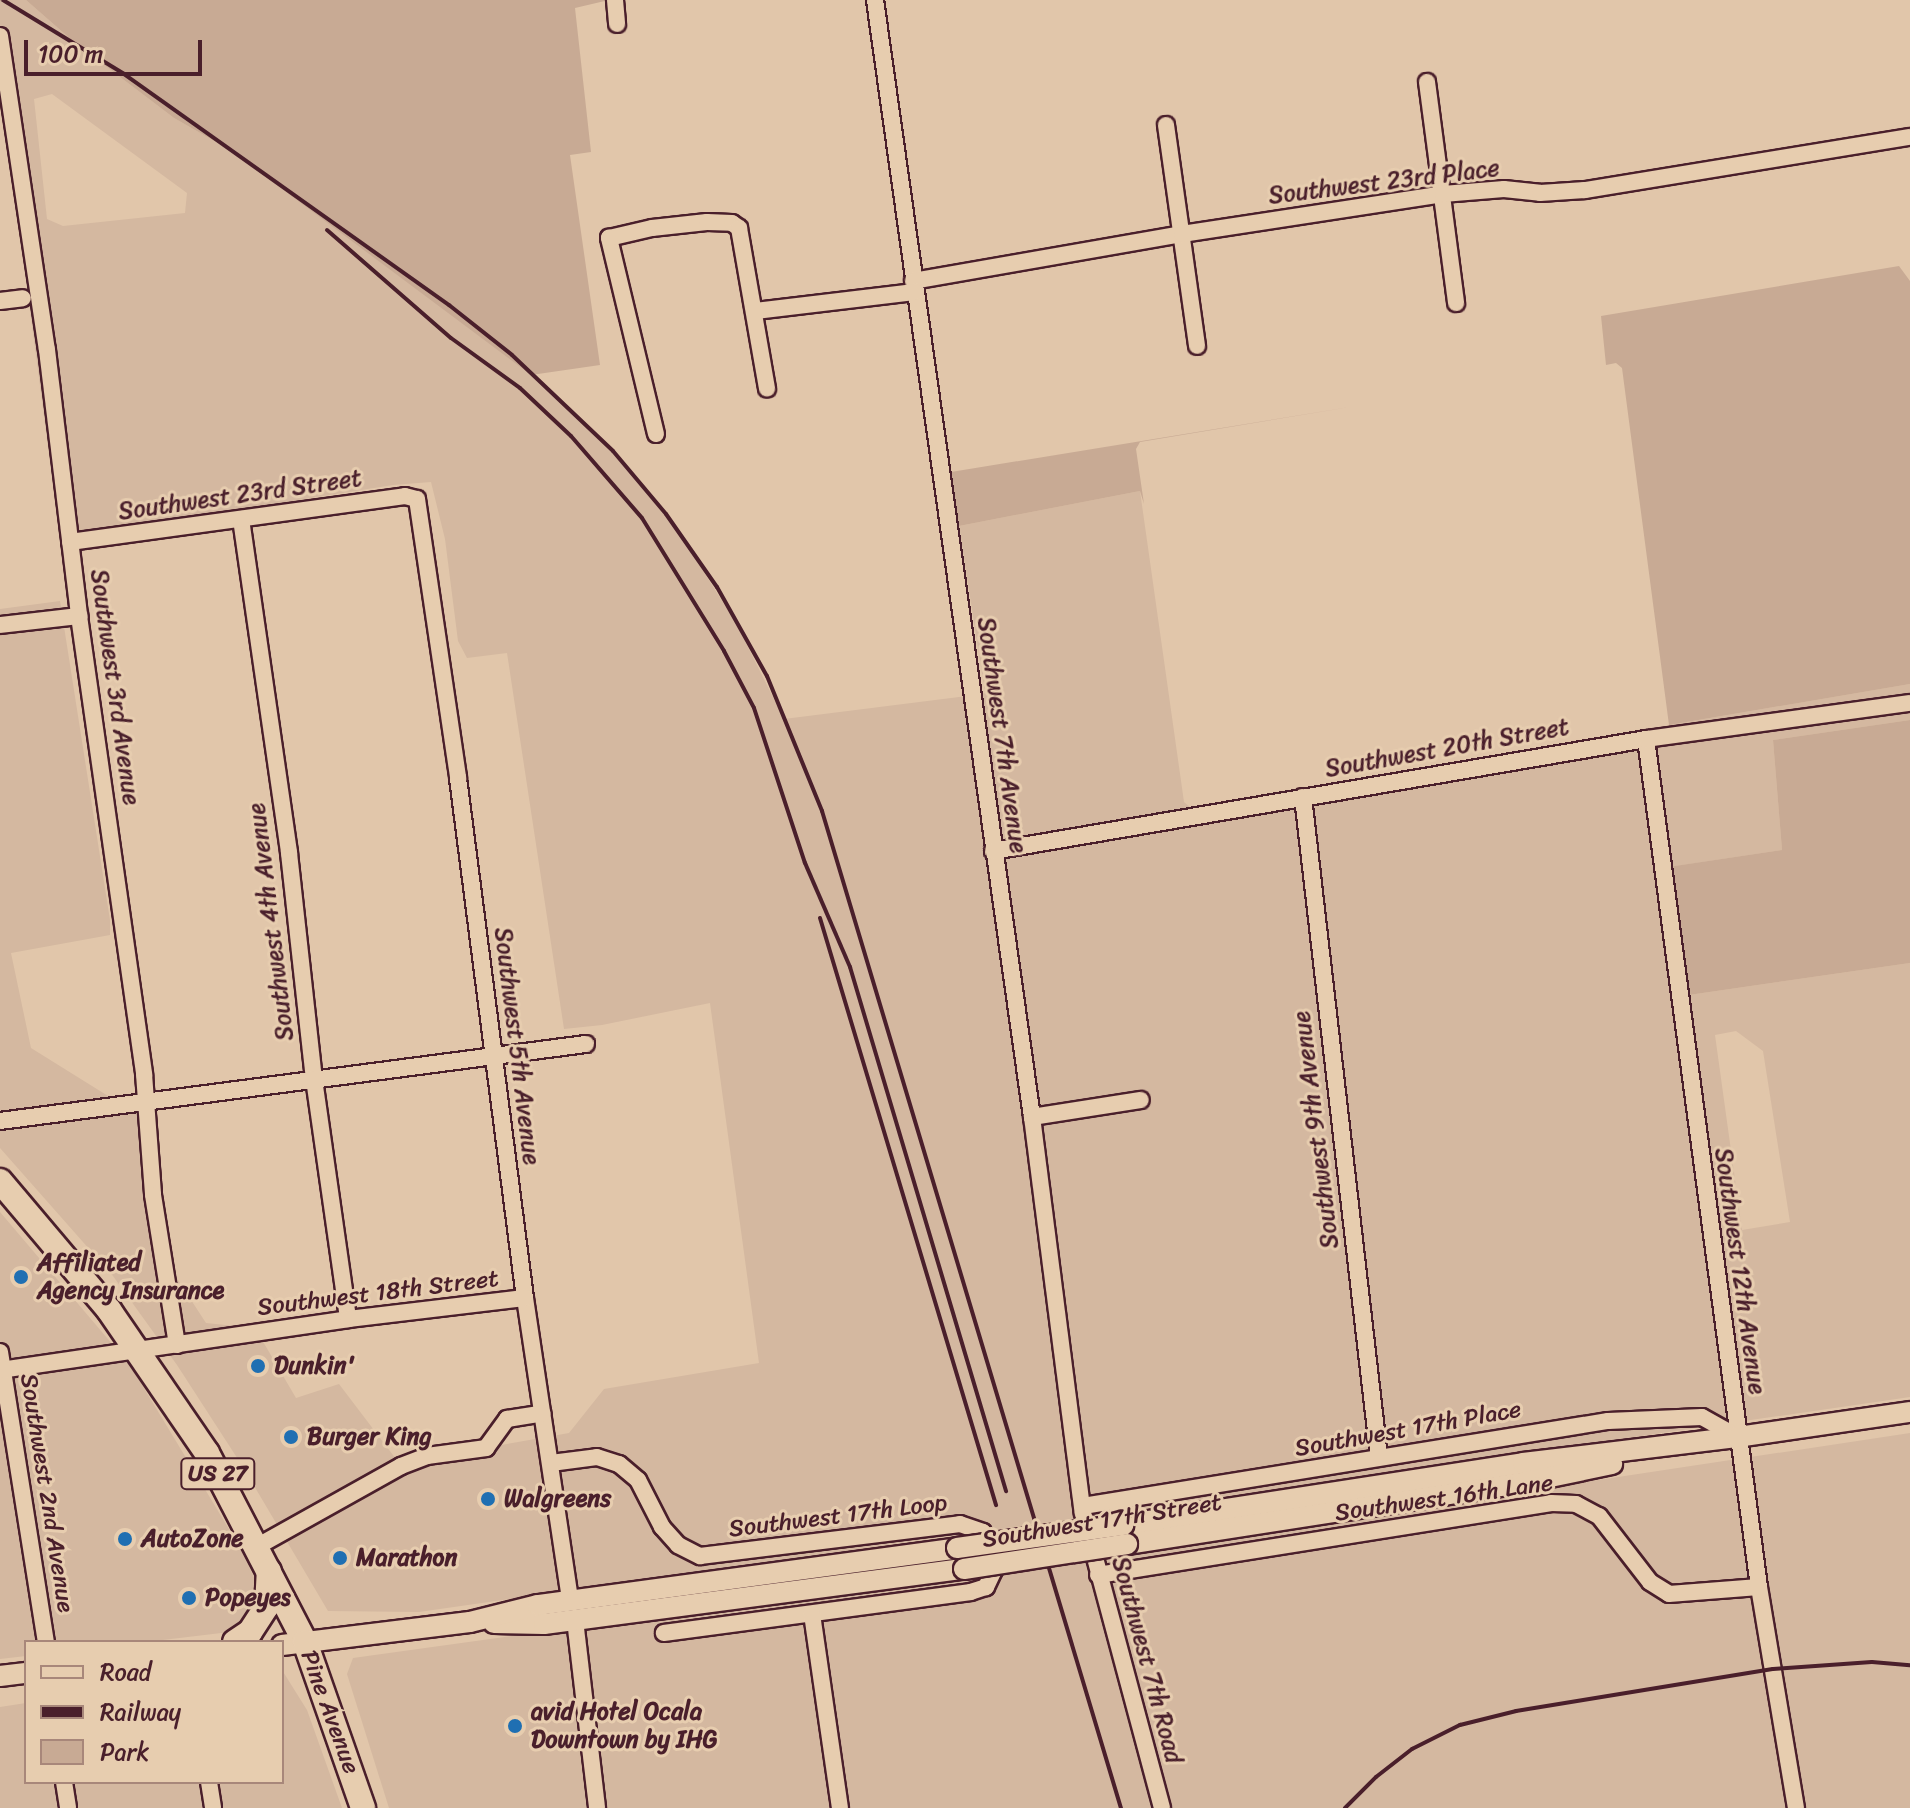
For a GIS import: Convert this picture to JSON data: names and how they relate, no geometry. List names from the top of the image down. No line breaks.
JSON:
{"streets":{"highway":["US 27","Pine Avenue"],"main road":["Southwest 17th Street"],"street":["Southwest 23rd Place","Southwest 23rd Street","Southwest 3rd Avenue","Southwest 7th Avenue","Southwest 20th Street","Southwest 4th Avenue","Southwest 5th Avenue","Southwest 9th Avenue","Southwest 12th Avenue","Southwest 18th Street","Southwest 17th Place","Southwest 2nd Avenue","Southwest 16th Lane","Southwest 17th Loop","Southwest 7th Road"]},"crossings":[["Southwest 23rd Place","Southwest 7th Avenue"],["Southwest 23rd Street","Southwest 3rd Avenue"],["Southwest 23rd Street","Southwest 4th Avenue"],["Southwest 23rd Street","Southwest 5th Avenue"],["Southwest 3rd Avenue","Southwest 18th Street"],["Southwest 7th Avenue","Southwest 20th Street"],["Southwest 7th Avenue","Southwest 7th Road"],["Southwest 20th Street","Southwest 9th Avenue"],["Southwest 20th Street","Southwest 12th Avenue"],["Southwest 4th Avenue","Southwest 18th Street"],["Southwest 5th Avenue","Southwest 18th Street"],["Southwest 5th Avenue","Southwest 17th Loop"],["Southwest 5th Avenue","Southwest 17th Street"],["Southwest 9th Avenue","Southwest 17th Place"],["Southwest 12th Avenue","Southwest 17th Place"],["Southwest 12th Avenue","Southwest 16th Lane"],["Southwest 12th Avenue","Southwest 17th Street"],["Southwest 18th Street","Southwest 2nd Avenue"],["Southwest 18th Street","Pine Avenue"],["Southwest 17th Place","Southwest 17th Street"],["Southwest 17th Place","Southwest 7th Road"],["Southwest 16th Lane","Southwest 7th Road"],["Southwest 17th Street","Pine Avenue"]],"places":["Affiliated Agency Insurance","Dunkin'","Burger King","Walgreens","AutoZone","Marathon","Popeyes","avid Hotel Ocala Downtown by IHG"],"legend":["Road","Railway","Park"],"scale_bar":"100 m"}
